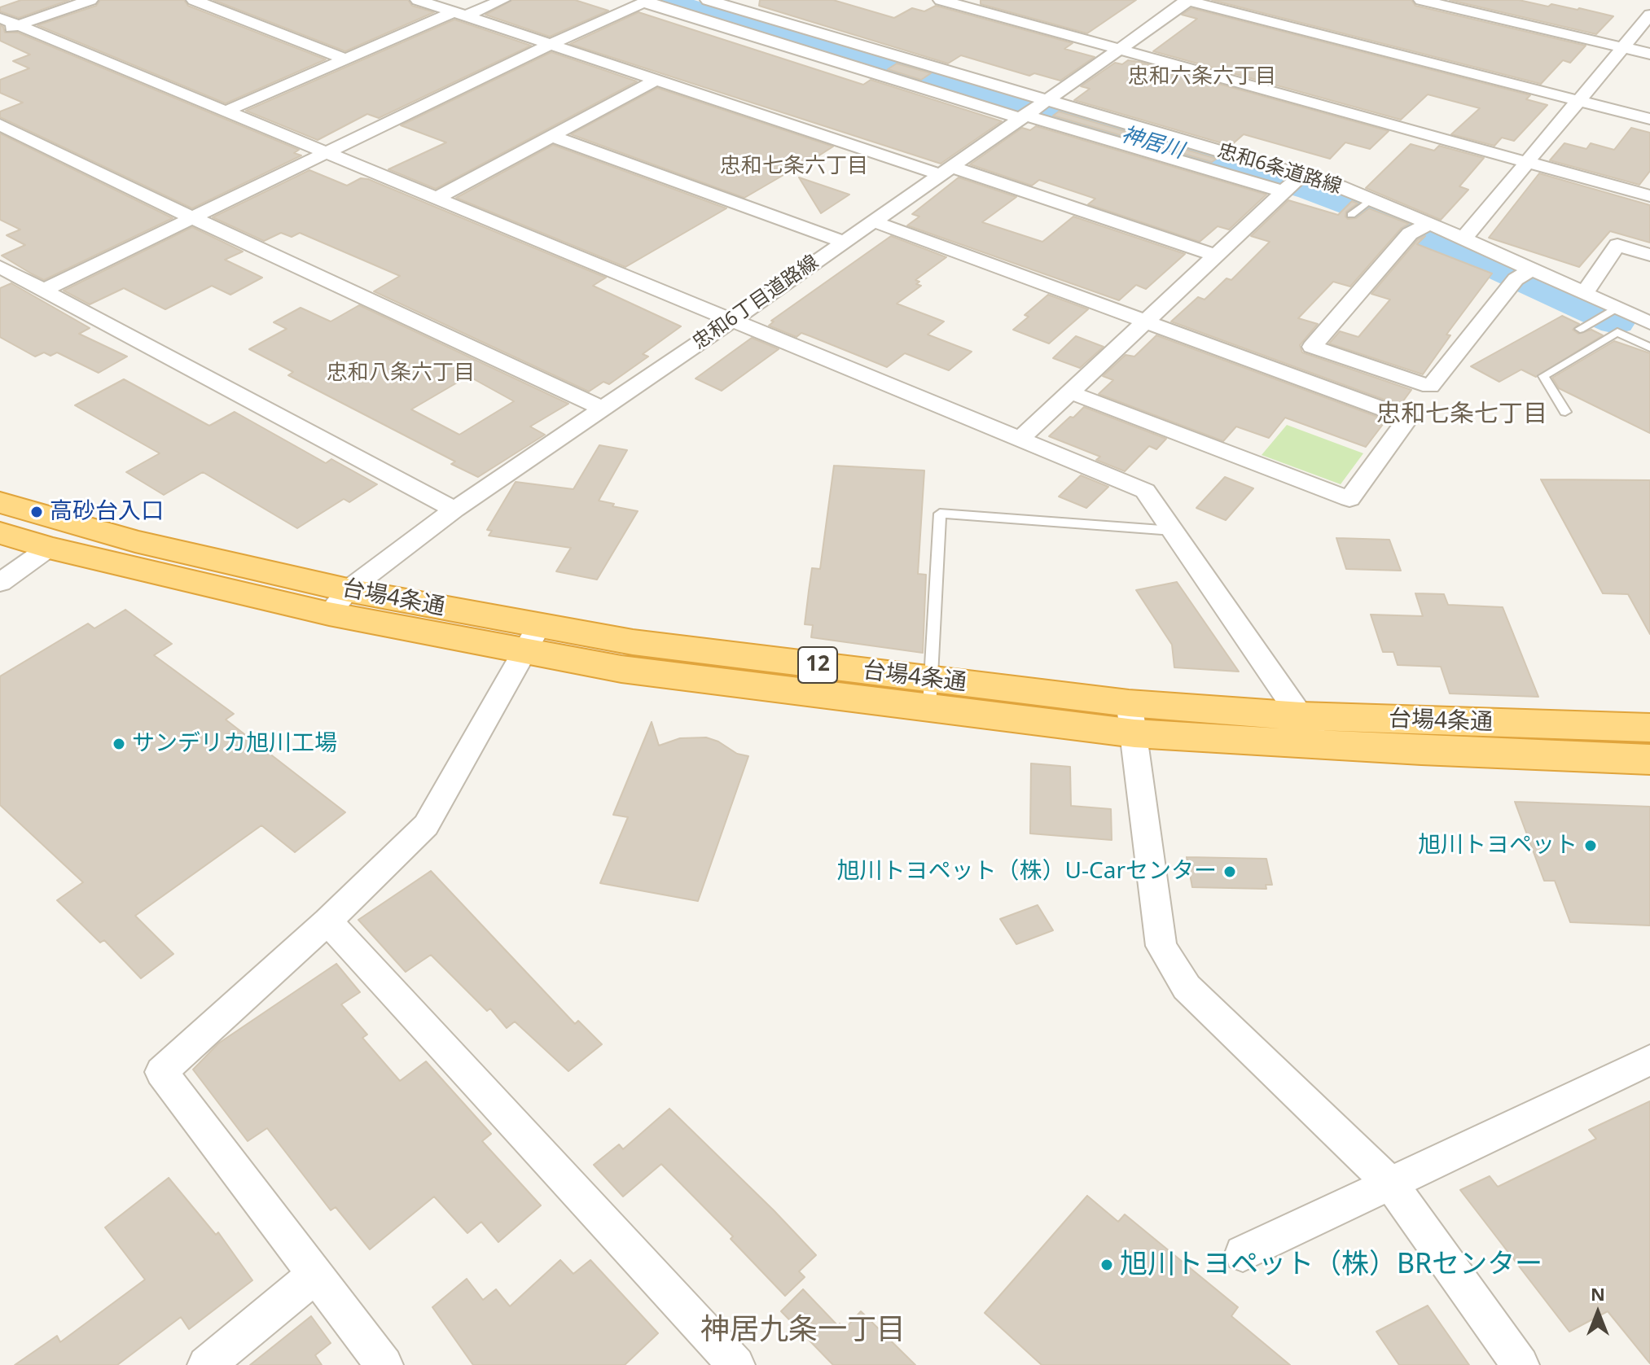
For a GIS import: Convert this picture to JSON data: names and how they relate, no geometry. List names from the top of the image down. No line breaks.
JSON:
{"streets":{"highway":["台場4条通","12"],"street":["忠和6条道路線","忠和6丁目道路線"]},"crossings":[["忠和6条道路線","忠和6丁目道路線"],["忠和6丁目道路線","台場4条通"]],"districts":["忠和六条六丁目","忠和七条六丁目","忠和八条六丁目","忠和七条七丁目","神居九条一丁目"],"water":["神居川"],"places":["高砂台入口","サンデリカ旭川工場","旭川トヨペット","旭川トヨペット（株）U-Carセンター","旭川トヨペット（株）BRセンター"],"north":"top"}
